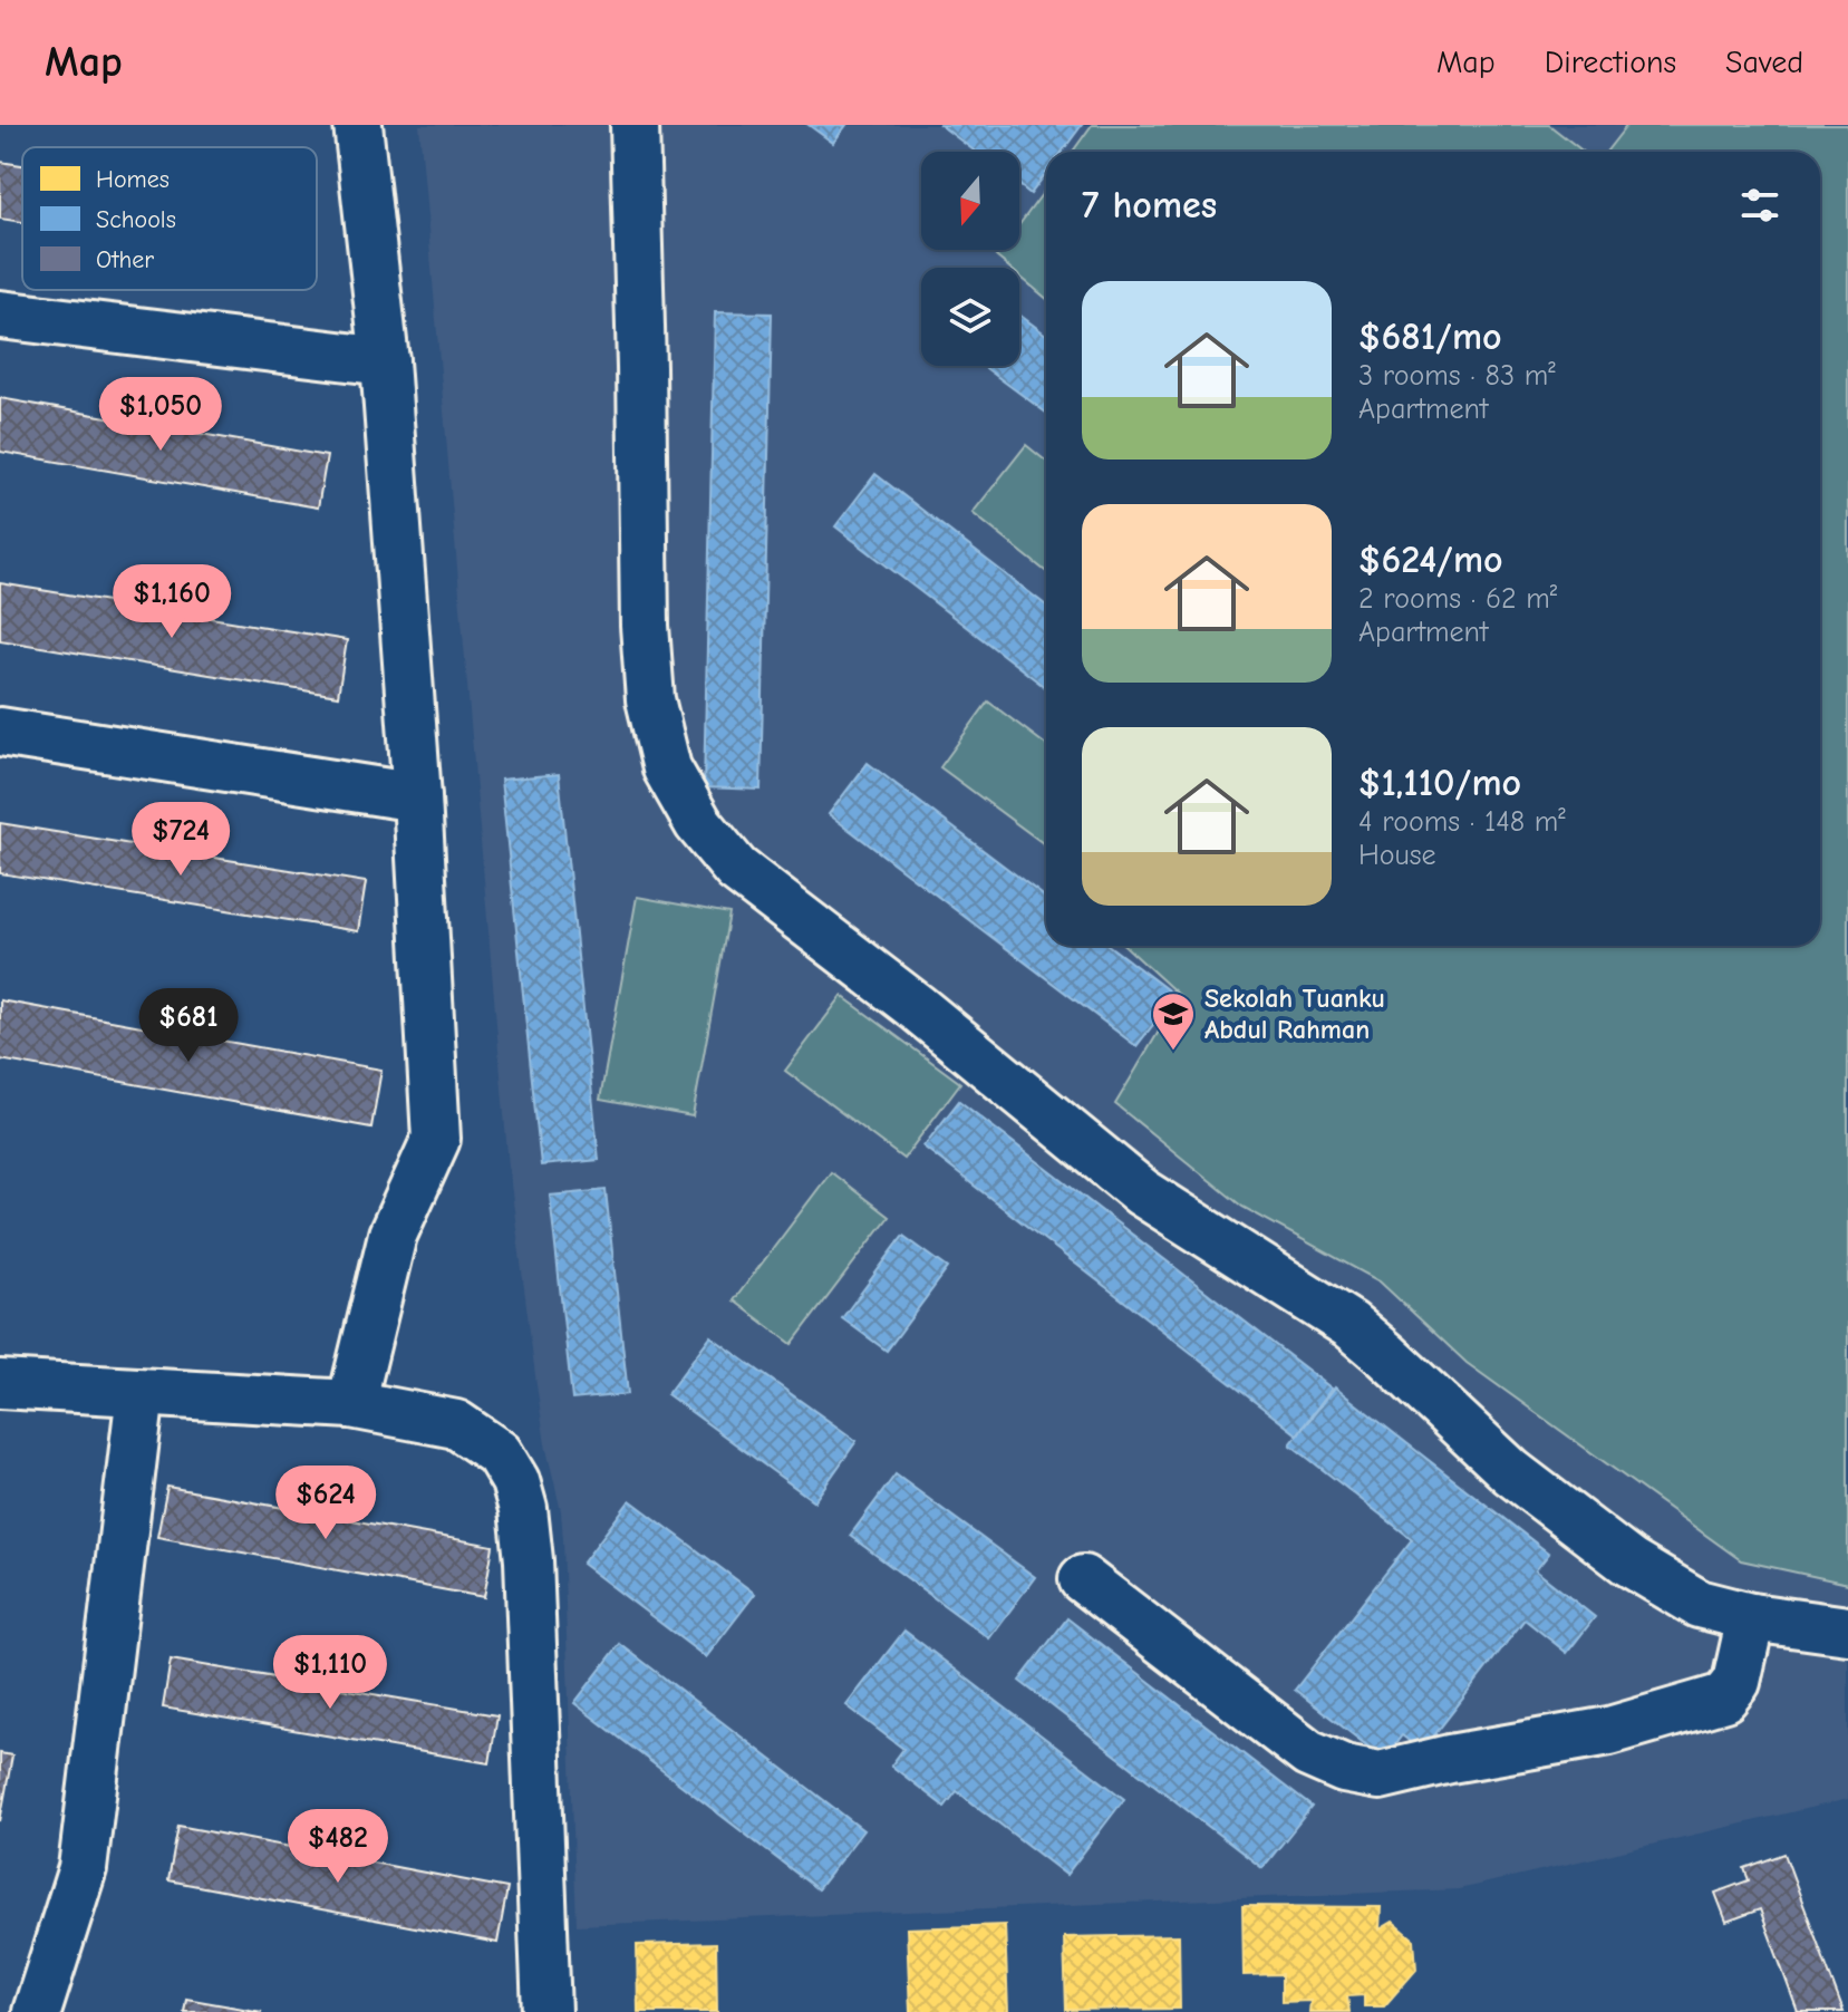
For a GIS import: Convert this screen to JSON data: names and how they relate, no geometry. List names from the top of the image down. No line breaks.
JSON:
{"places":{"school or university":["Sekolah Tuanku Abdul Rahman"]},"legend":["Homes","Schools","Other"],"north":"bottom","page":{"header":"Map","nav":["Map","Directions","Saved"],"heading":"7 homes","list":[{"name":"$681/mo","note":"3 rooms · 83 m² · Apartment"},{"name":"$624/mo","note":"2 rooms · 62 m² · Apartment"},{"name":"$1,110/mo","note":"4 rooms · 148 m² · House"}],"price":["$1,050","$1,160","$724","$681","$624","$1,110","$482"]}}
